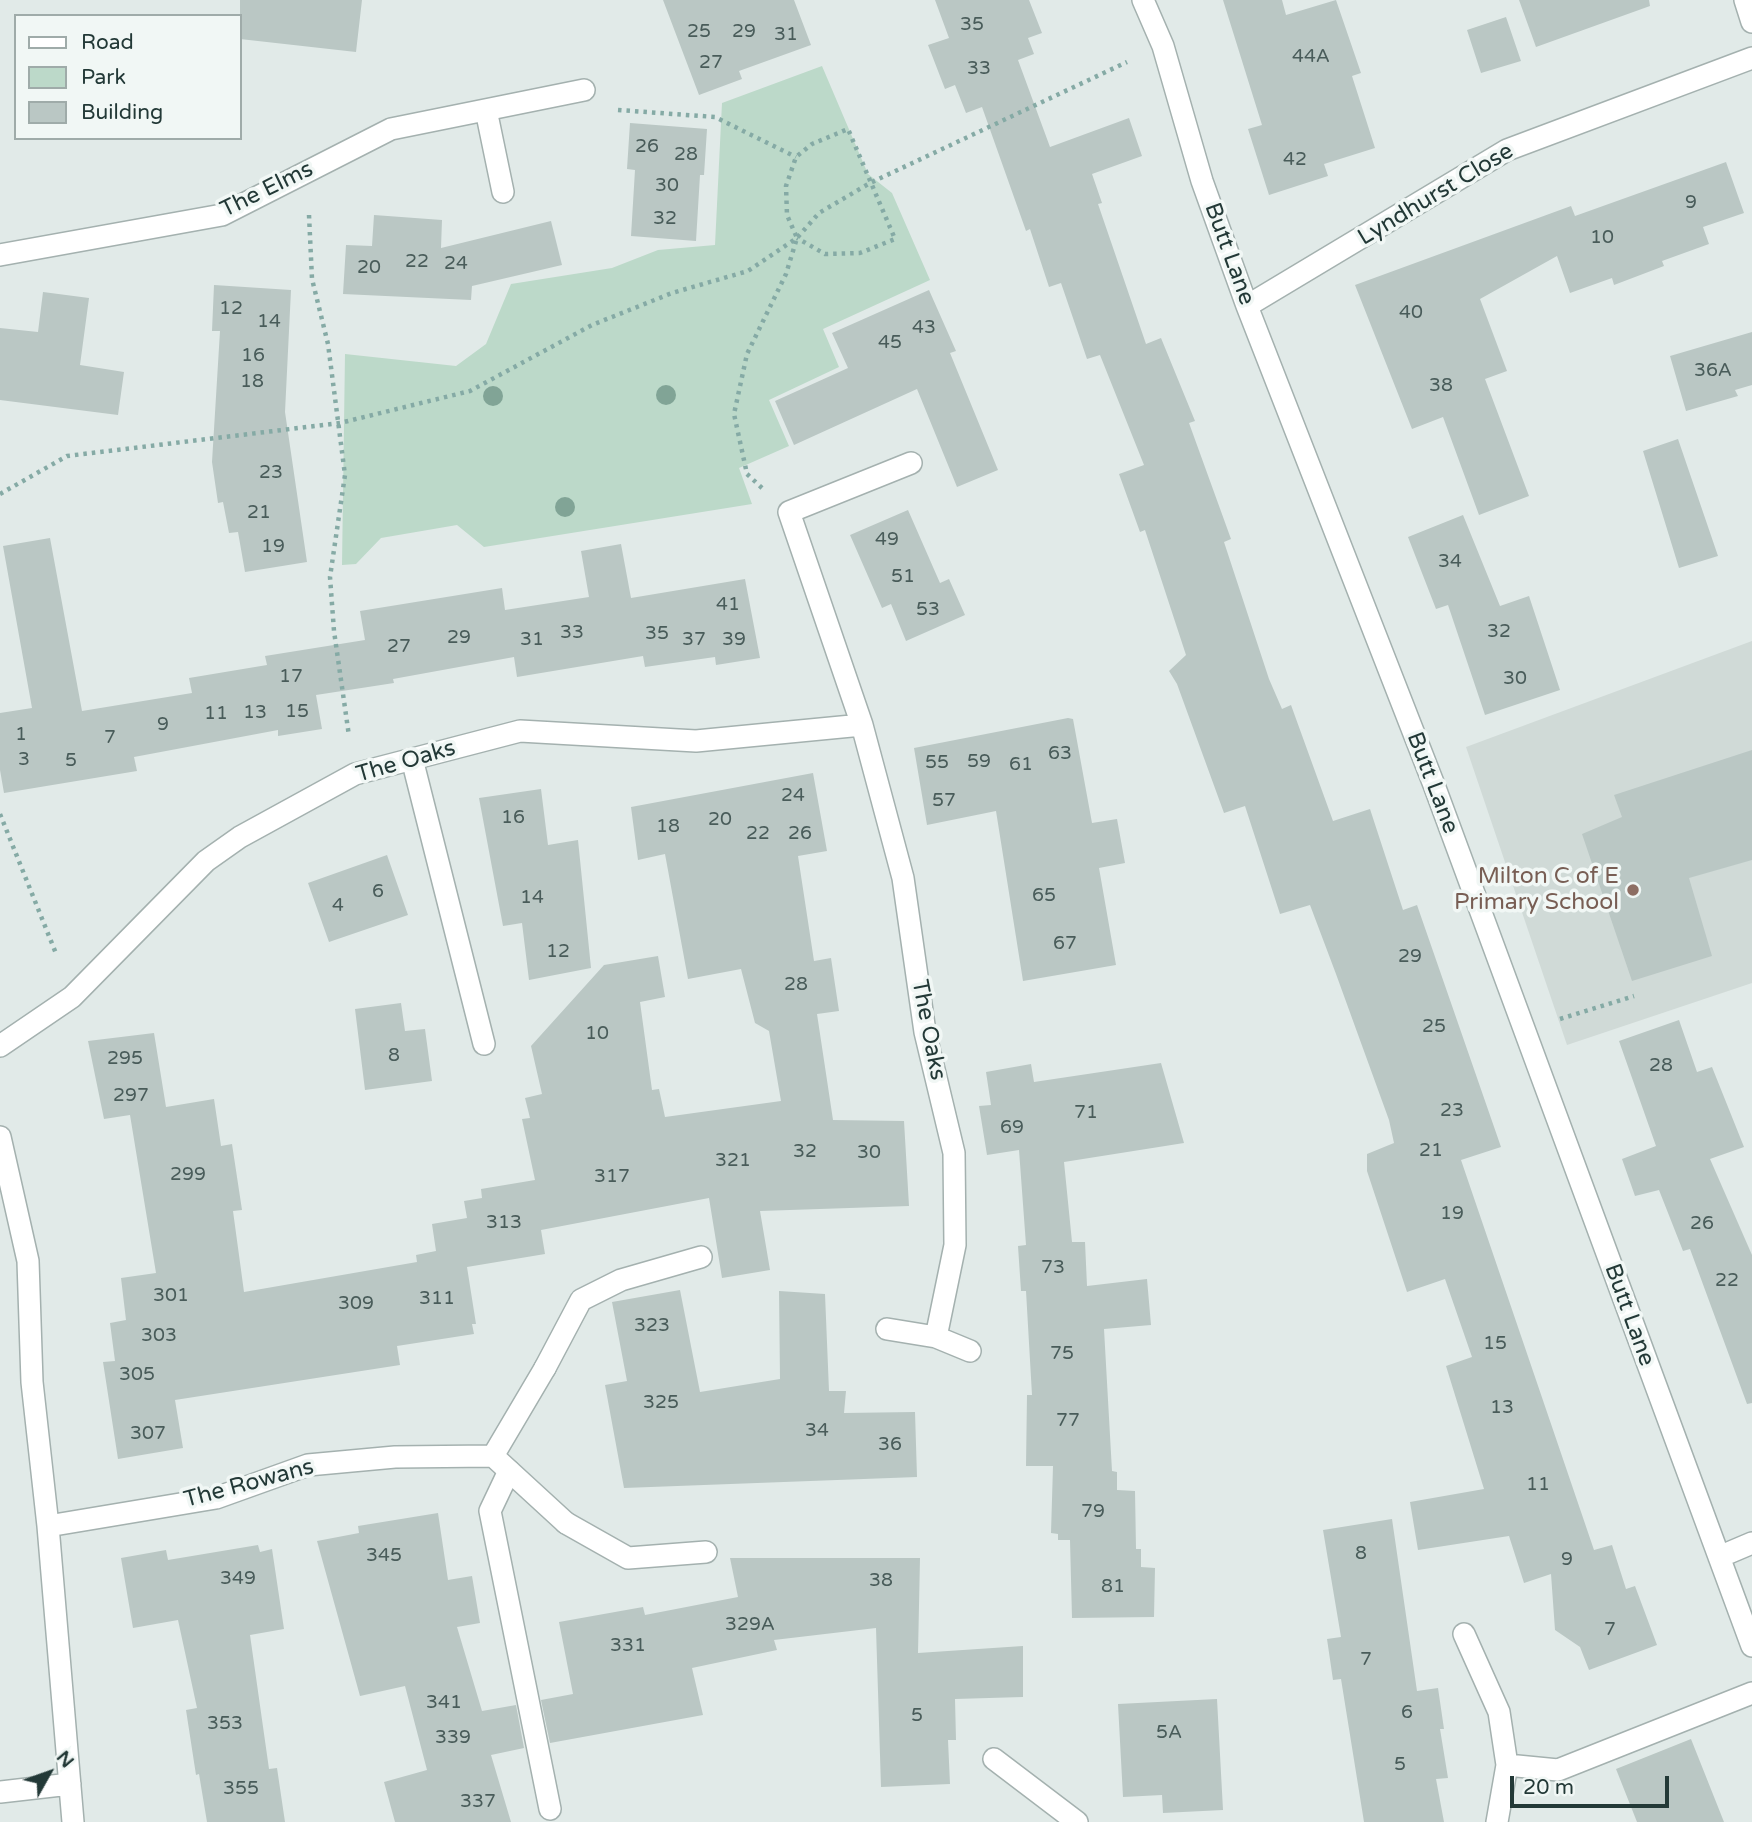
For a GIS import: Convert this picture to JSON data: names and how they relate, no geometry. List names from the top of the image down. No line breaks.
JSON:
{"streets":{"street":["The Elms","Lyndhurst Close","Butt Lane","The Oaks","The Rowans"]},"crossings":[["Lyndhurst Close","Butt Lane"]],"places":["Milton C of E Primary School"],"house_numbers":["35","25","29","31","44A","27","33","26","28","42","30","9","32","10","22","24","20","12","40","14","43","45","16","36A","18","38","23","21","49","19","34","51","41","53","32","33","35","29","31","37","39","27","17","30","15","13","11","9","1","7","63","3","5","59","55","61","24","57","16","20","18","22","26","6","65","14","4","67","12","29","28","25","10","8","295","28","297","23","71","69","21","32","30","321","299","317","19","313","26","73","22","301","311","309","323","303","15","75","305","325","13","77","34","307","36","11","79","8","345","9","349","38","81","329A","7","331","7","341","6","5","353","5A","339","5","355","337"],"legend":["Road","Park","Building"],"scale_bar":"20 m","north":"top right"}
